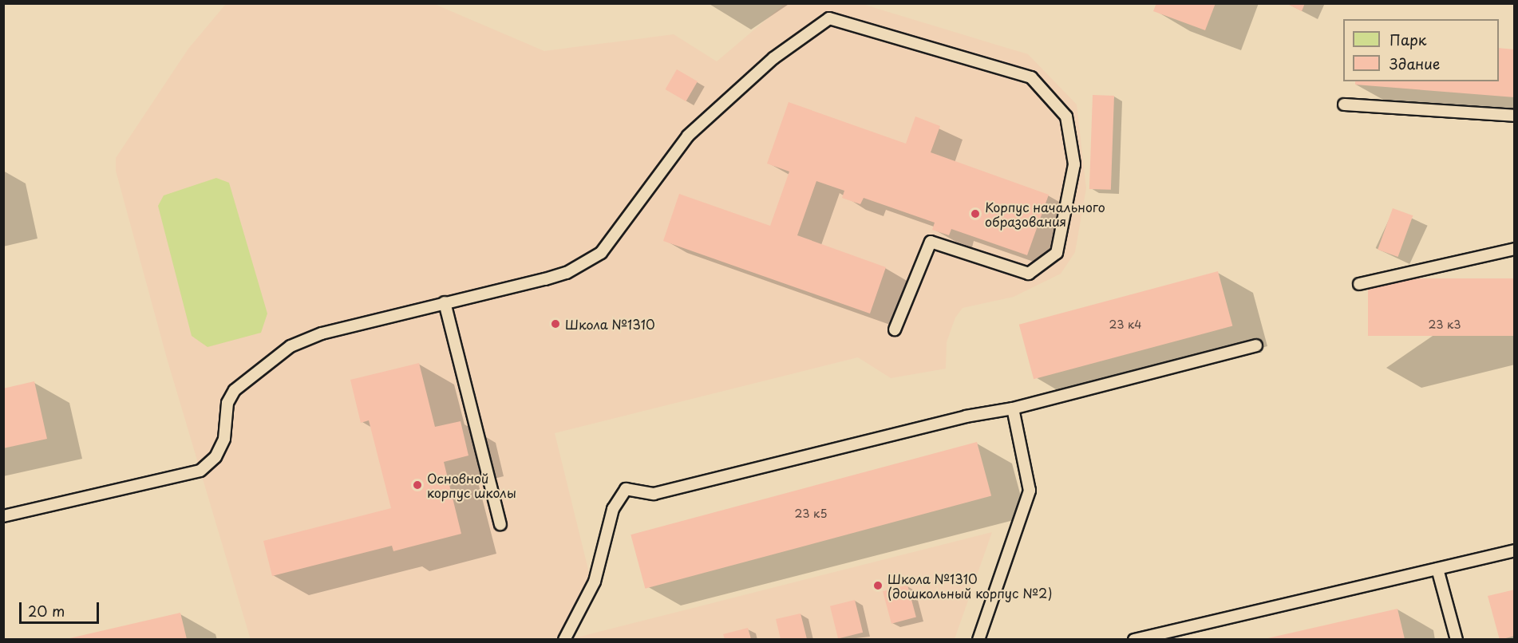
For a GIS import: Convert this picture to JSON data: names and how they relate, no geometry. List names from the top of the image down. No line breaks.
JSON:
{"places":["Корпус начального образования","Школа №1310","Основной корпус школы","Школа №1310 (дошкольный корпус №2)"],"house_numbers":["23 к4","23 к3","23 к5"],"legend":["Парк","Здание"],"scale_bar":"20 m"}
